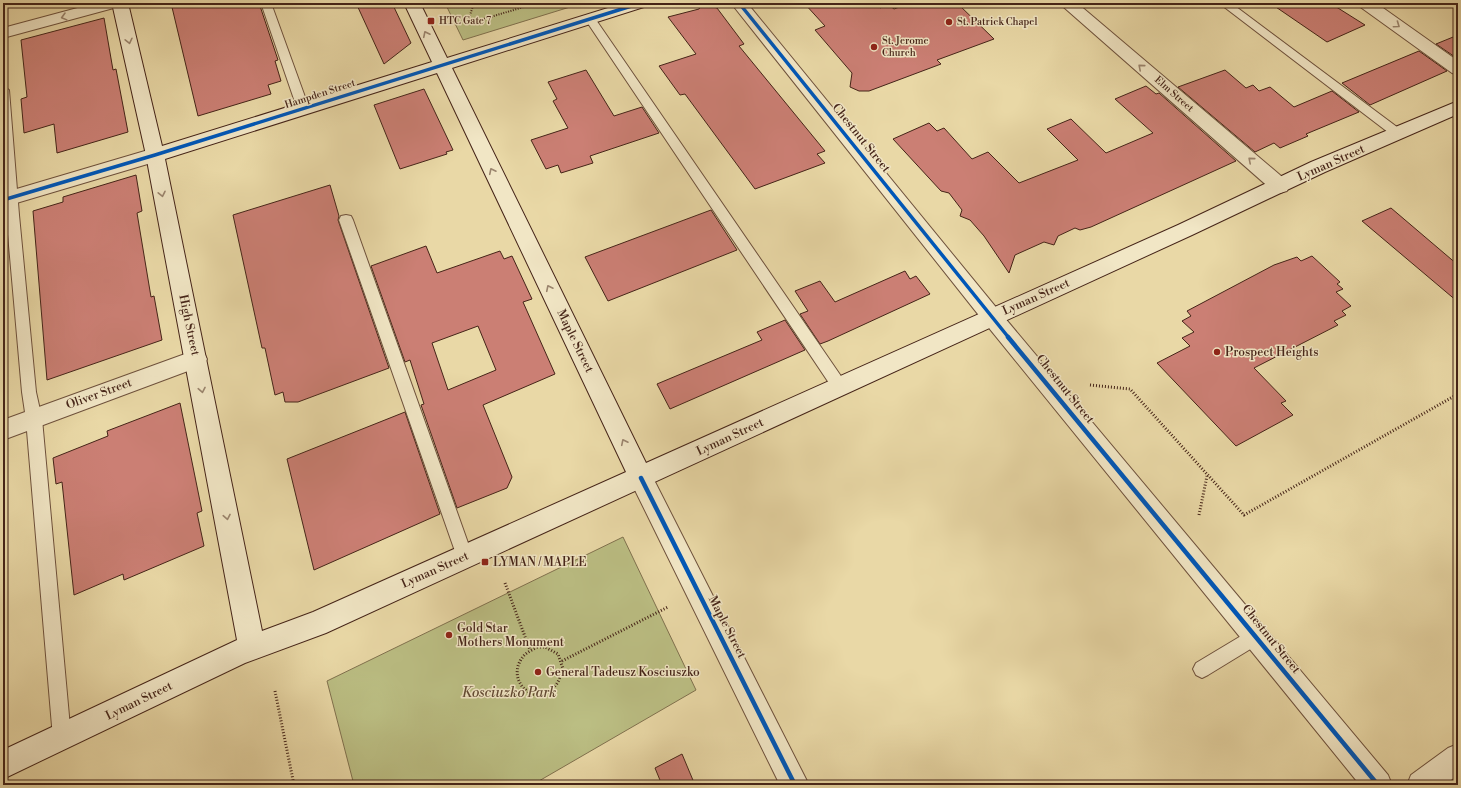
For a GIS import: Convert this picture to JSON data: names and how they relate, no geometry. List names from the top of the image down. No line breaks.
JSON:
{"streets":{"main road":["Hampden Street","Elm Street","Chestnut Street","Lyman Street","High Street","Maple Street","Oliver Street"]},"crossings":[["Hampden Street","High Street"],["Hampden Street","Maple Street"],["Elm Street","Lyman Street"],["Chestnut Street","Lyman Street"],["Lyman Street","High Street"],["Lyman Street","Maple Street"],["High Street","Oliver Street"]],"one_way":["Elm Street","High Street","Maple Street"],"parks":["Kosciuzko Park"],"places":{"transit":["HTC Gate 7","LYMAN / MAPLE"],"other":["St. Patrick Chapel","St. Jerome Church","Prospect Heights","Gold Star Mothers Monument","General Tadeusz Kosciuszko"]}}
